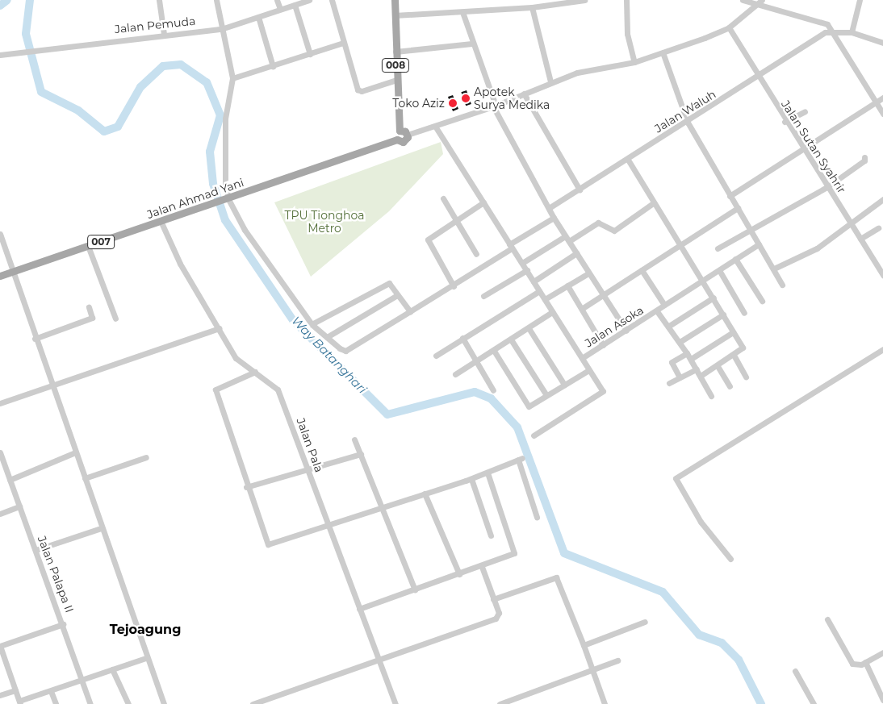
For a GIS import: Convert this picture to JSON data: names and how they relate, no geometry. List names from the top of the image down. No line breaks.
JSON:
{"streets":{"main road":["008","Jalan Ahmad Yani","007"],"street":["Jalan Pemuda","Jalan Waluh","Jalan Sutan Syahrir","Jalan Asoka","Jalan Pala","Jalan Palapa II"]},"crossings":[["008","Jalan Ahmad Yani"],["Jalan Waluh","Jalan Sutan Syahrir"],["Jalan Ahmad Yani","Jalan Pala"]],"districts":["Tejoagung"],"water":["Way Batanghari"],"parks":["TPU Tionghoa Metro"],"places":["Apotek Surya Medika","Toko Aziz"]}
